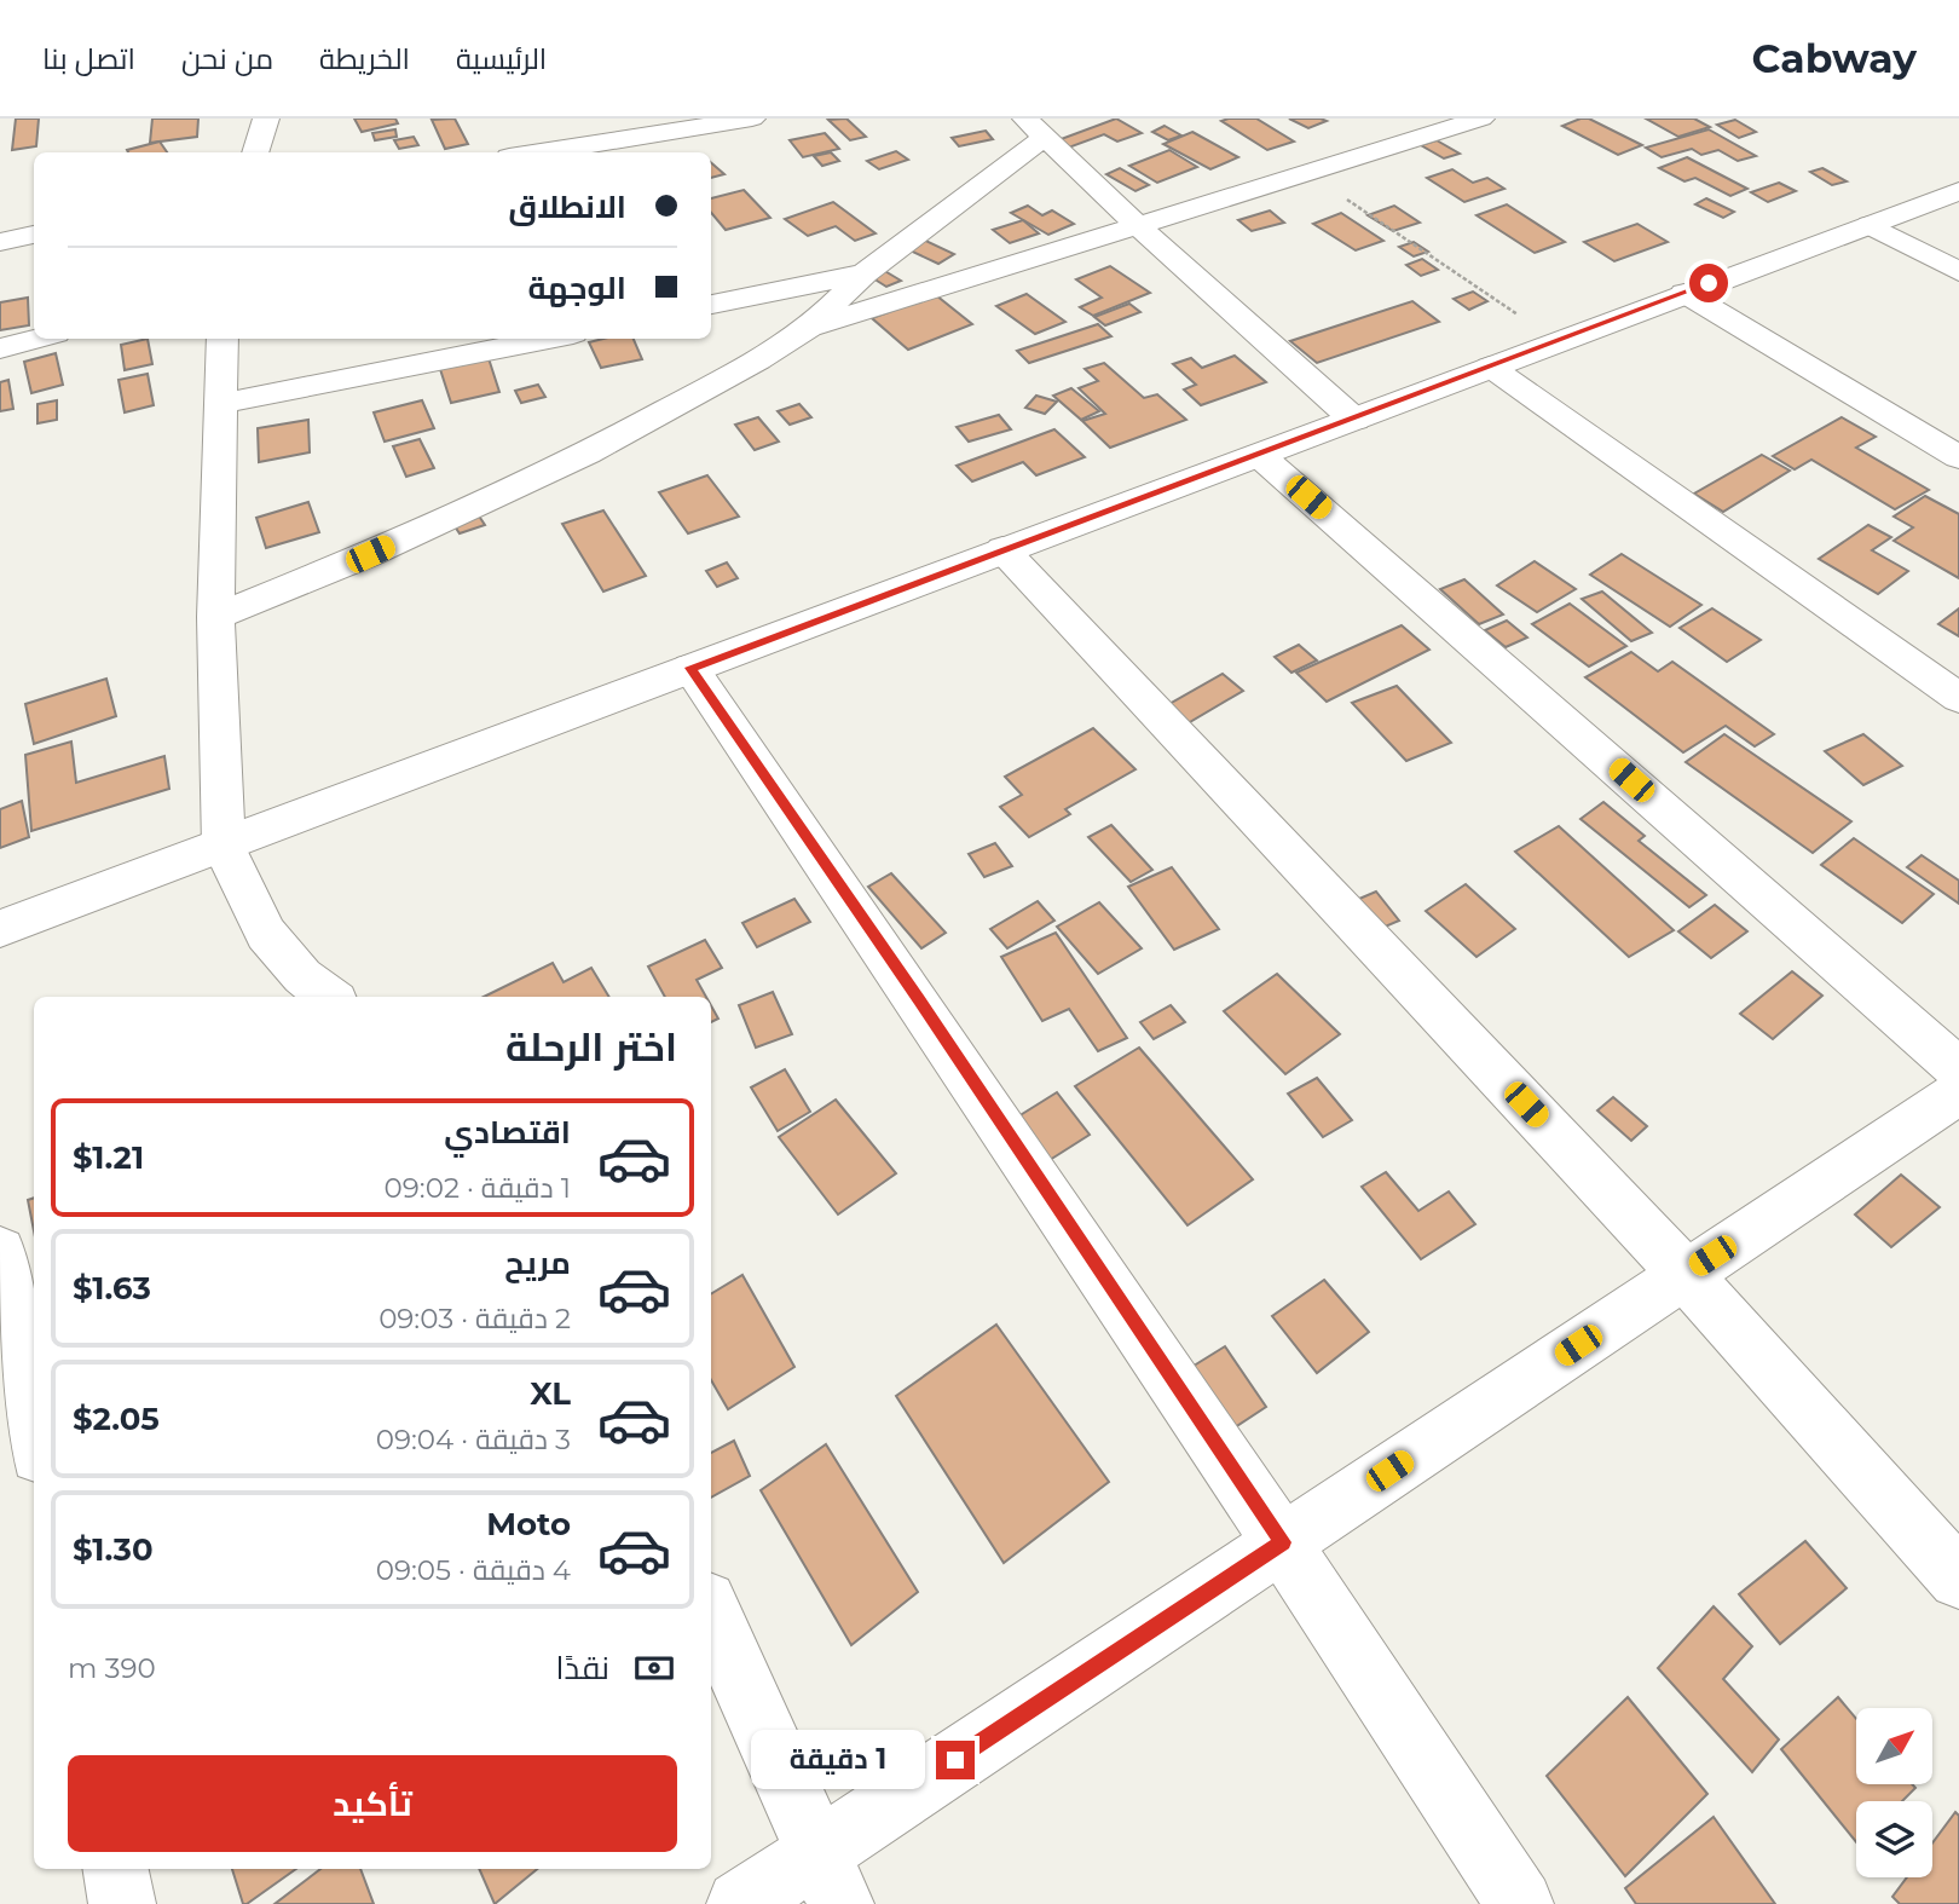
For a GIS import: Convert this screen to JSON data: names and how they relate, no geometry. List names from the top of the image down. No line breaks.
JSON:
{"north":"top right","page":{"header":"Cabway","nav":["الرئيسية","الخريطة","من نحن","اتصل بنا"],"banner":["الانطلاق","الوجهة"],"heading":"اختر الرحلة","list":[{"name":"اقتصادي","note":"1 دقيقة · 09:02","value":"$1.21"},{"name":"مريح","note":"2 دقيقة · 09:03","value":"$1.63"},{"name":"XL","note":"3 دقيقة · 09:04","value":"$2.05"},{"name":"Moto","note":"4 دقيقة · 09:05","value":"$1.30"}],"pay":["نقدًا","390 m"],"bubble":"1 دقيقة","buttons":"تأكيد"}}
